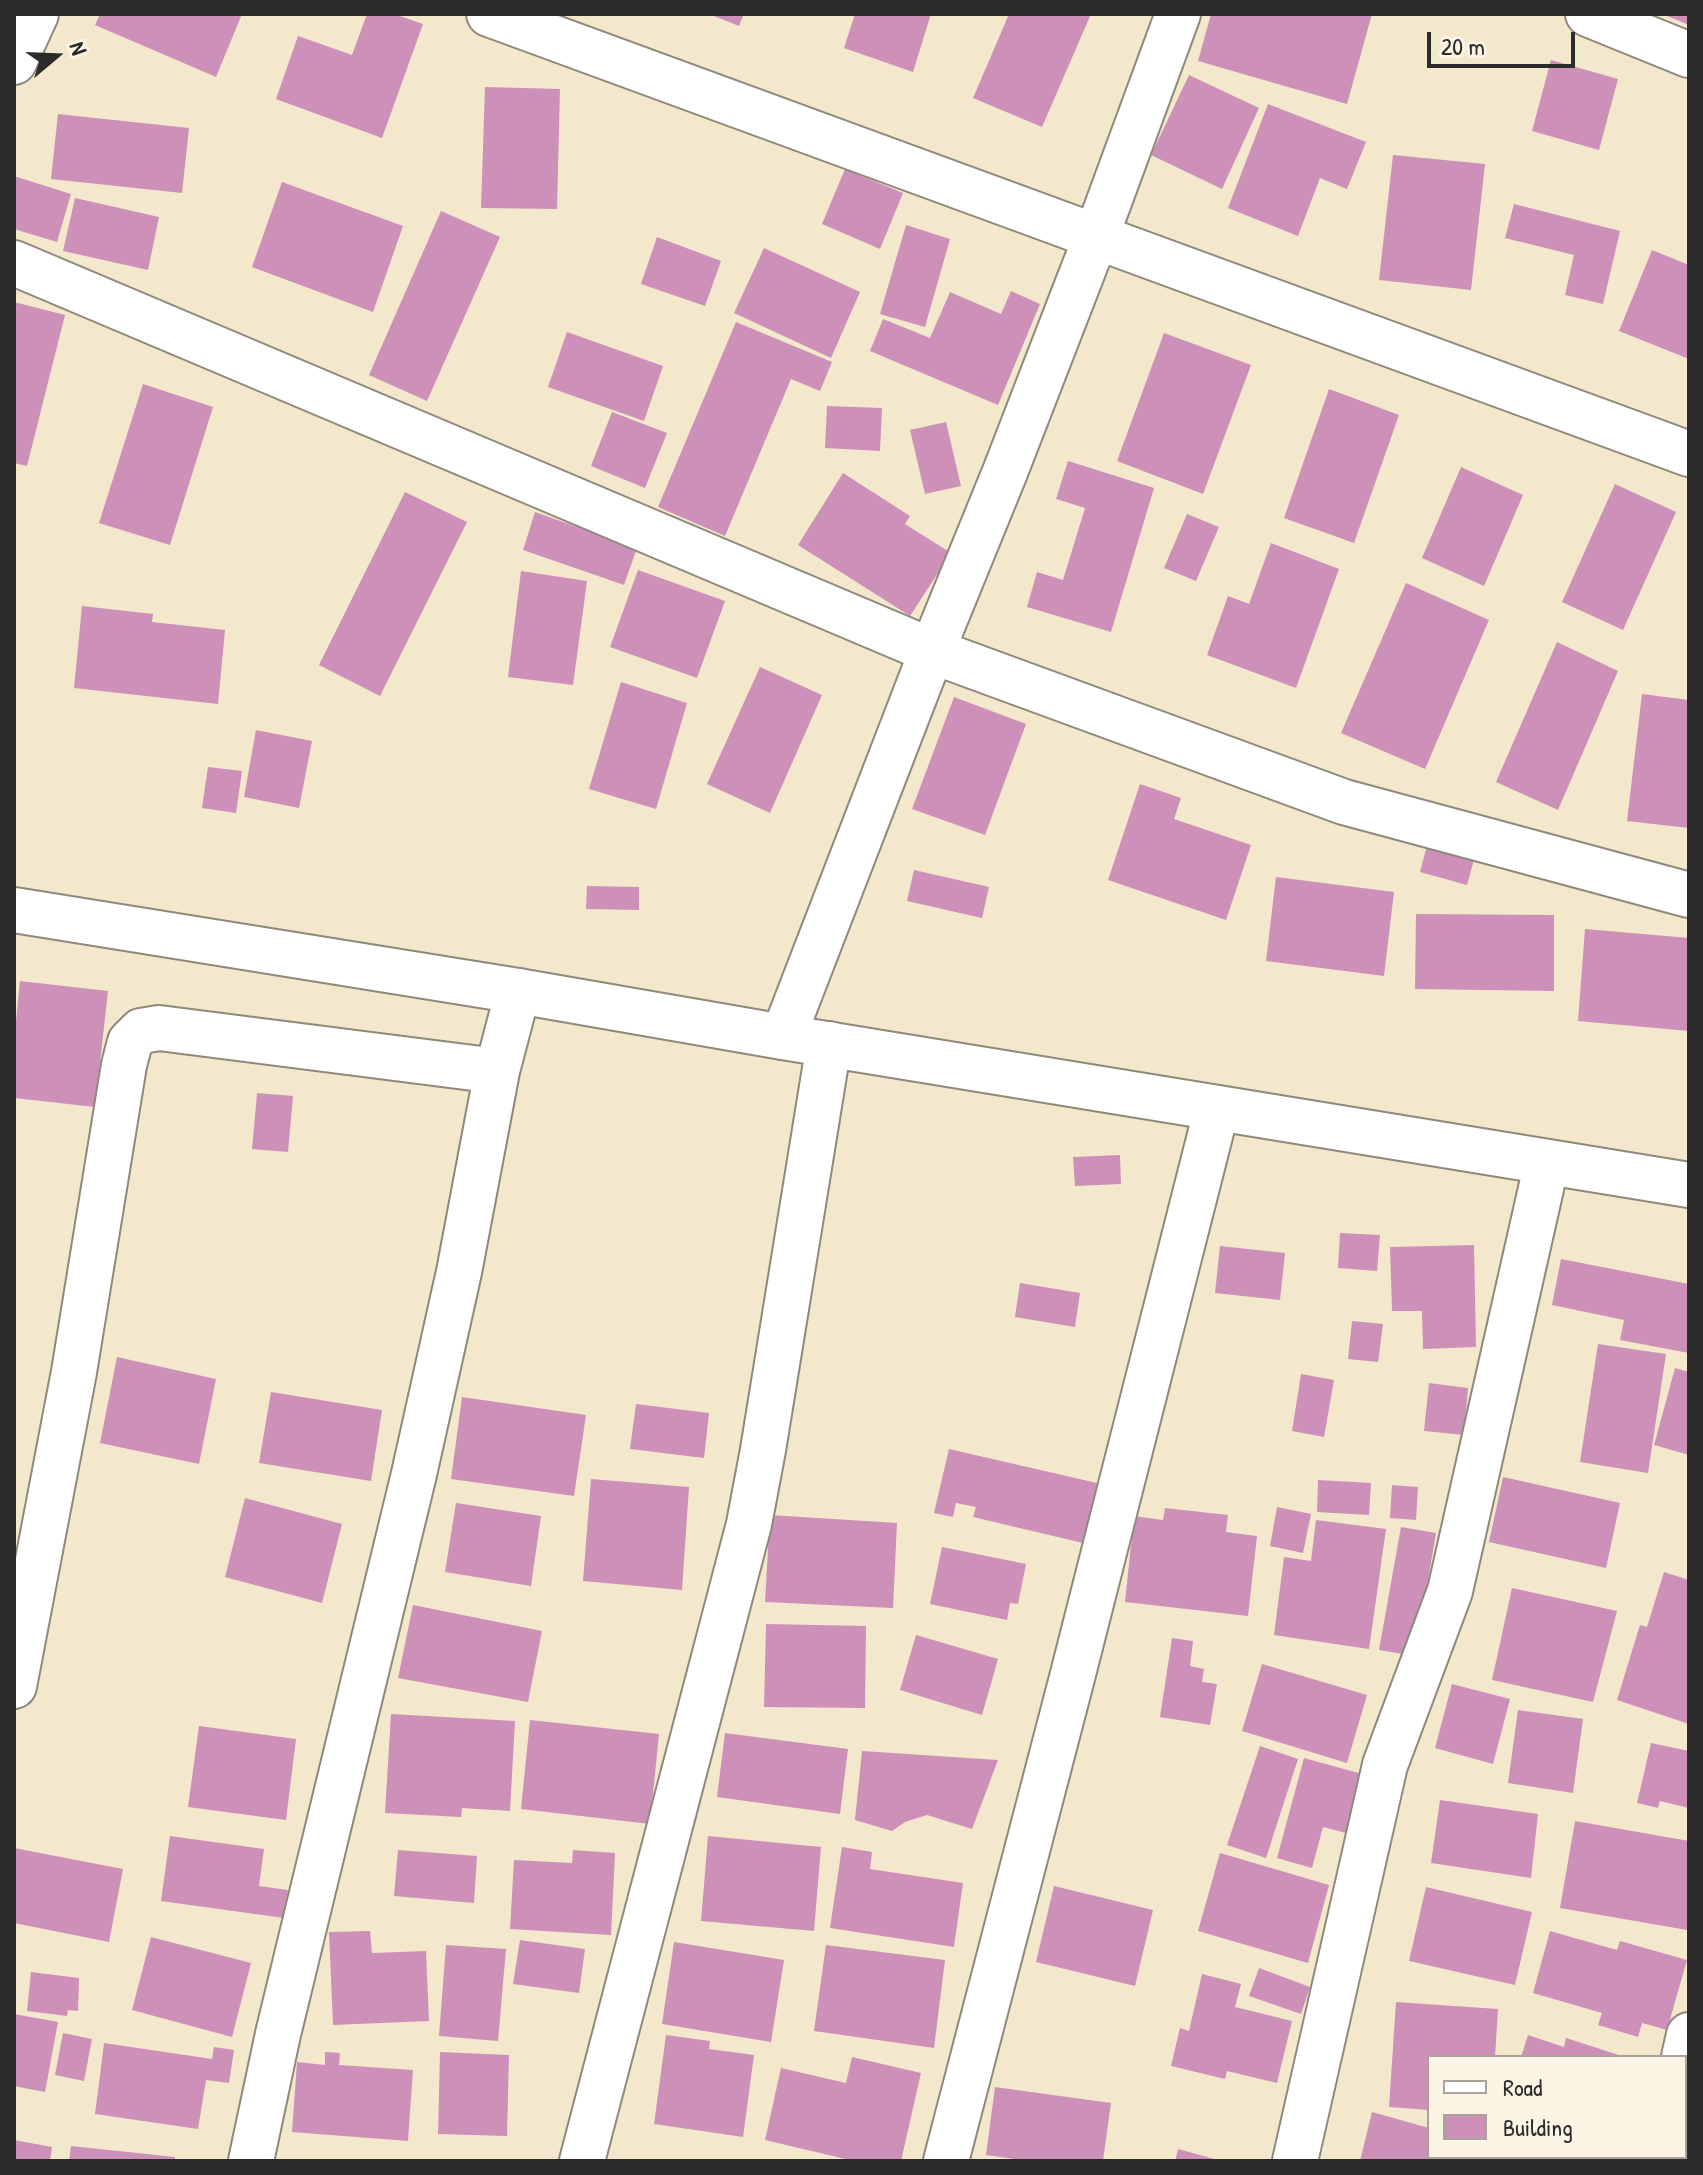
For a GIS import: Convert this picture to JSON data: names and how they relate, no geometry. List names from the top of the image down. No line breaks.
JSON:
{"legend":["Road","Building"],"scale_bar":"20 m","north":"right"}
